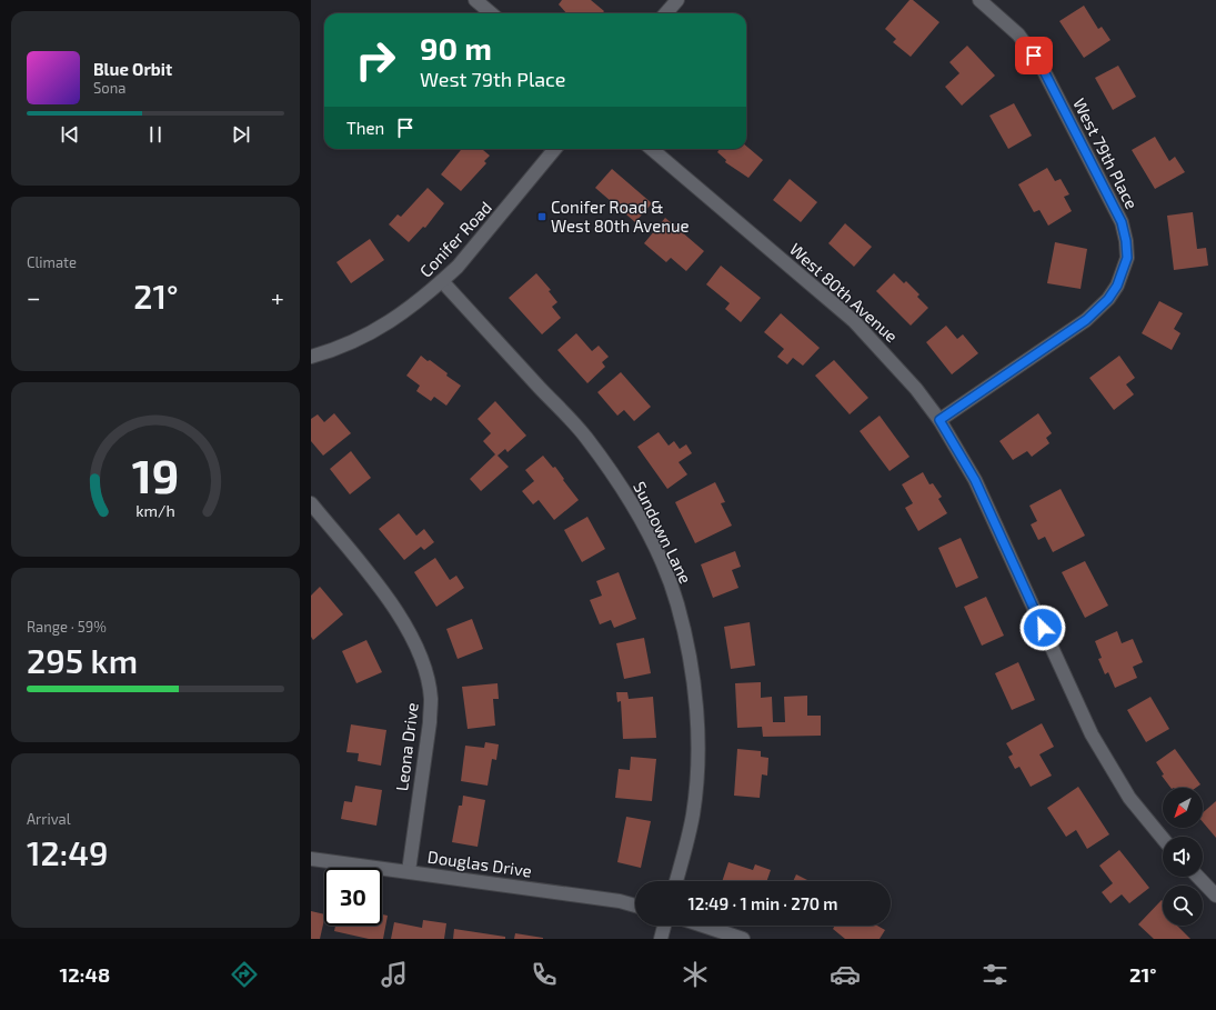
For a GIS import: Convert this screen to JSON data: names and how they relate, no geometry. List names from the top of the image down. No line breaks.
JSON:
{"streets":{"street":["West 79th Place","Conifer Road","West 80th Avenue","Sundown Lane","Leona Drive","Douglas Drive"]},"crossings":[["West 79th Place","West 80th Avenue"],["Conifer Road","Sundown Lane"],["Leona Drive","Douglas Drive"]],"places":{"transit":["Conifer Road & West 80th Avenue"]},"north":"bottom left","page":{"turn":["90 m","West 79th Place"],"song":["Blue Orbit","Sona"],"then":"Then","tile":["Climate",["Range · 59%","295 km"],["Arrival","12:49"]],"heat":["−","21°","+"],"limit":"30","trip":"12:49 · 1 min · 270 m","tabs":["12:48","21°"],"gauge":["19","km/h"]}}
